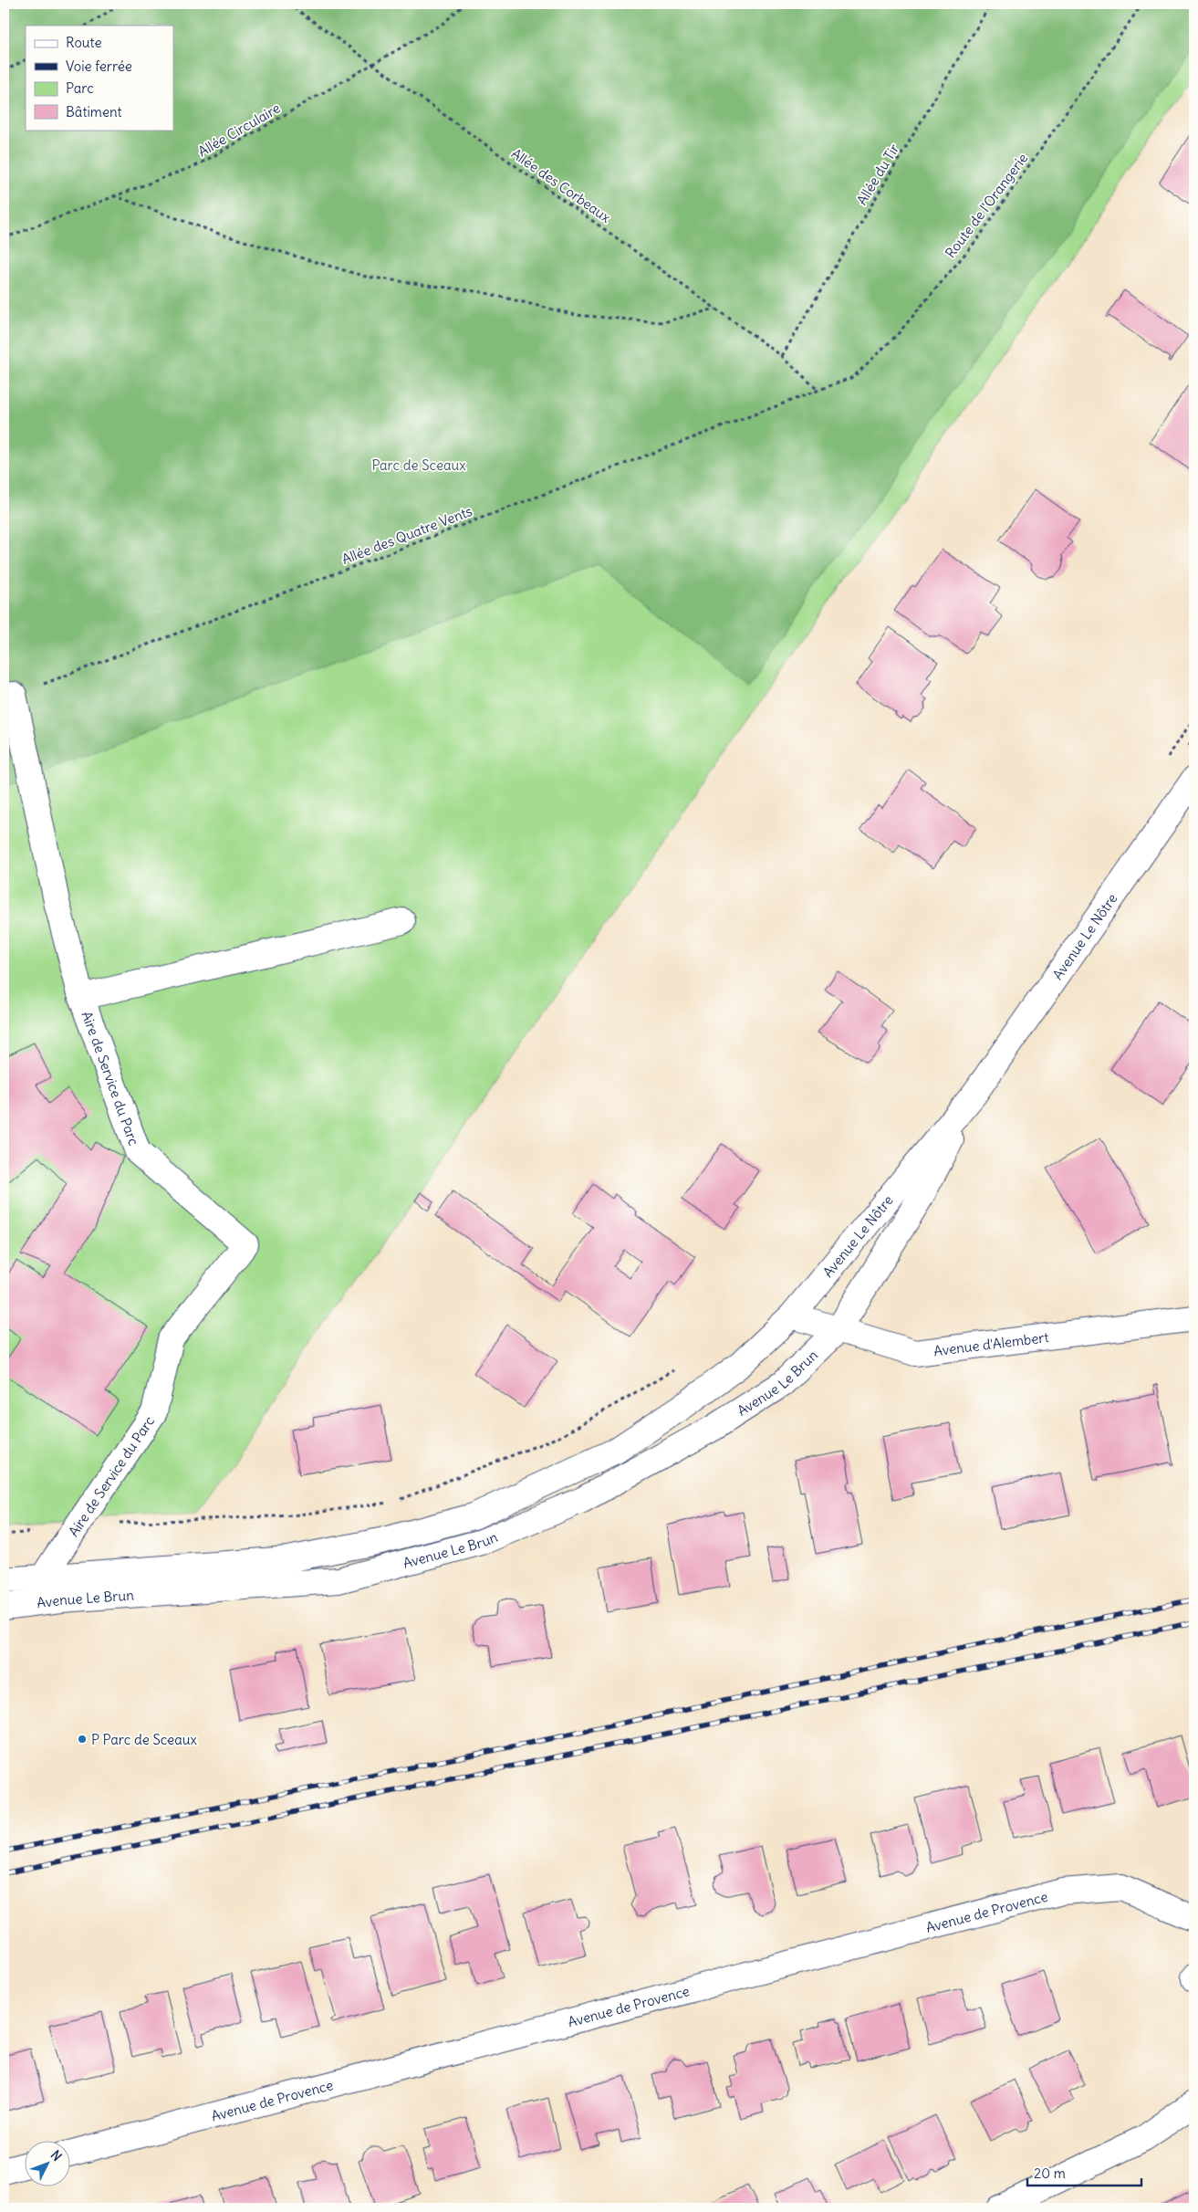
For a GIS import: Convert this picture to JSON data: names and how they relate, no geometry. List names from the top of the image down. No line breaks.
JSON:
{"streets":{"main road":["Avenue Le Nôtre","Aire de Service du Parc","Avenue d'Alembert","Avenue Le Brun","Avenue de Provence"],"path":["Allée Circulaire","Allée du Tir","Allée des Corbeaux","Route de l'Orangerie","Allée des Quatre Vents"]},"crossings":[["Allée Circulaire","Allée des Corbeaux"],["Allée du Tir","Allée des Corbeaux"],["Allée des Corbeaux","Route de l'Orangerie"],["Allée des Corbeaux","Allée des Quatre Vents"],["Route de l'Orangerie","Allée des Quatre Vents"],["Allée des Quatre Vents","Aire de Service du Parc"],["Avenue Le Nôtre","Avenue d'Alembert"],["Avenue Le Nôtre","Avenue Le Brun"],["Aire de Service du Parc","Avenue Le Brun"],["Avenue d'Alembert","Avenue Le Brun"]],"parks":["Parc de Sceaux"],"places":["P Parc de Sceaux"],"legend":["Route","Voie ferrée","Parc","Bâtiment"],"scale_bar":"20 m","north":"top right"}
